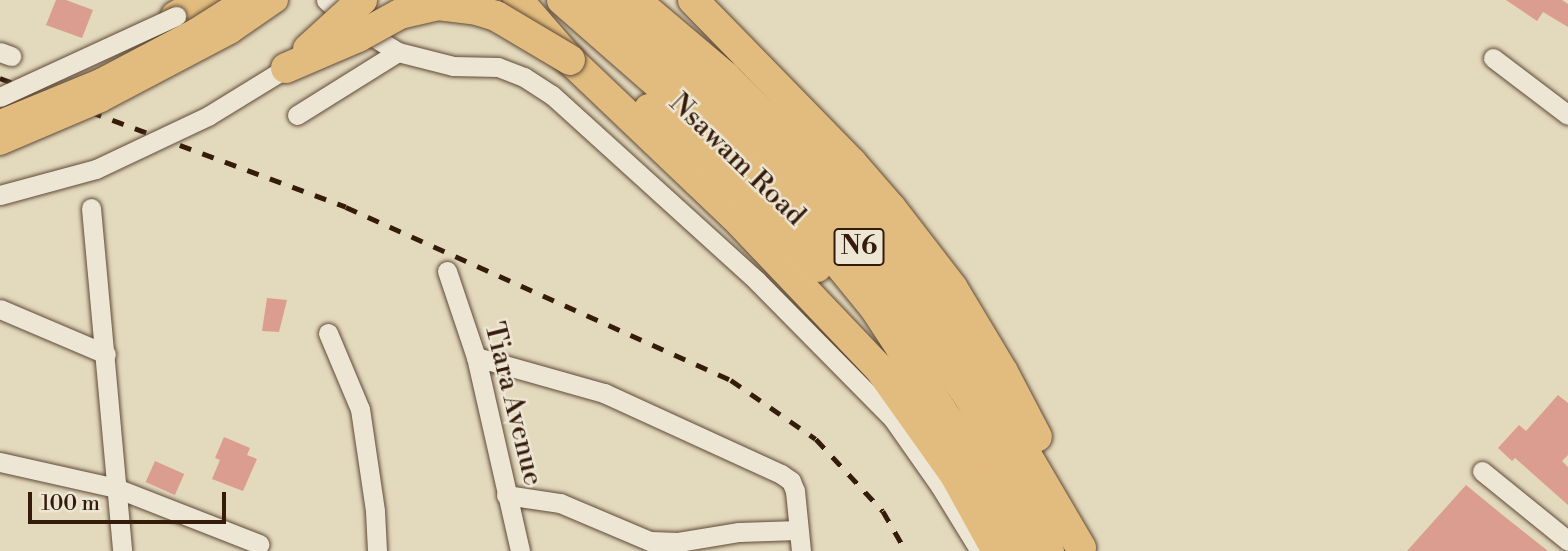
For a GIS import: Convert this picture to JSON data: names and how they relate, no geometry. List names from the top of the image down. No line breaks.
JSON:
{"streets":{"highway":["Nsawam Road","N6"],"street":["Tiara Avenue"]},"scale_bar":"100 m"}
